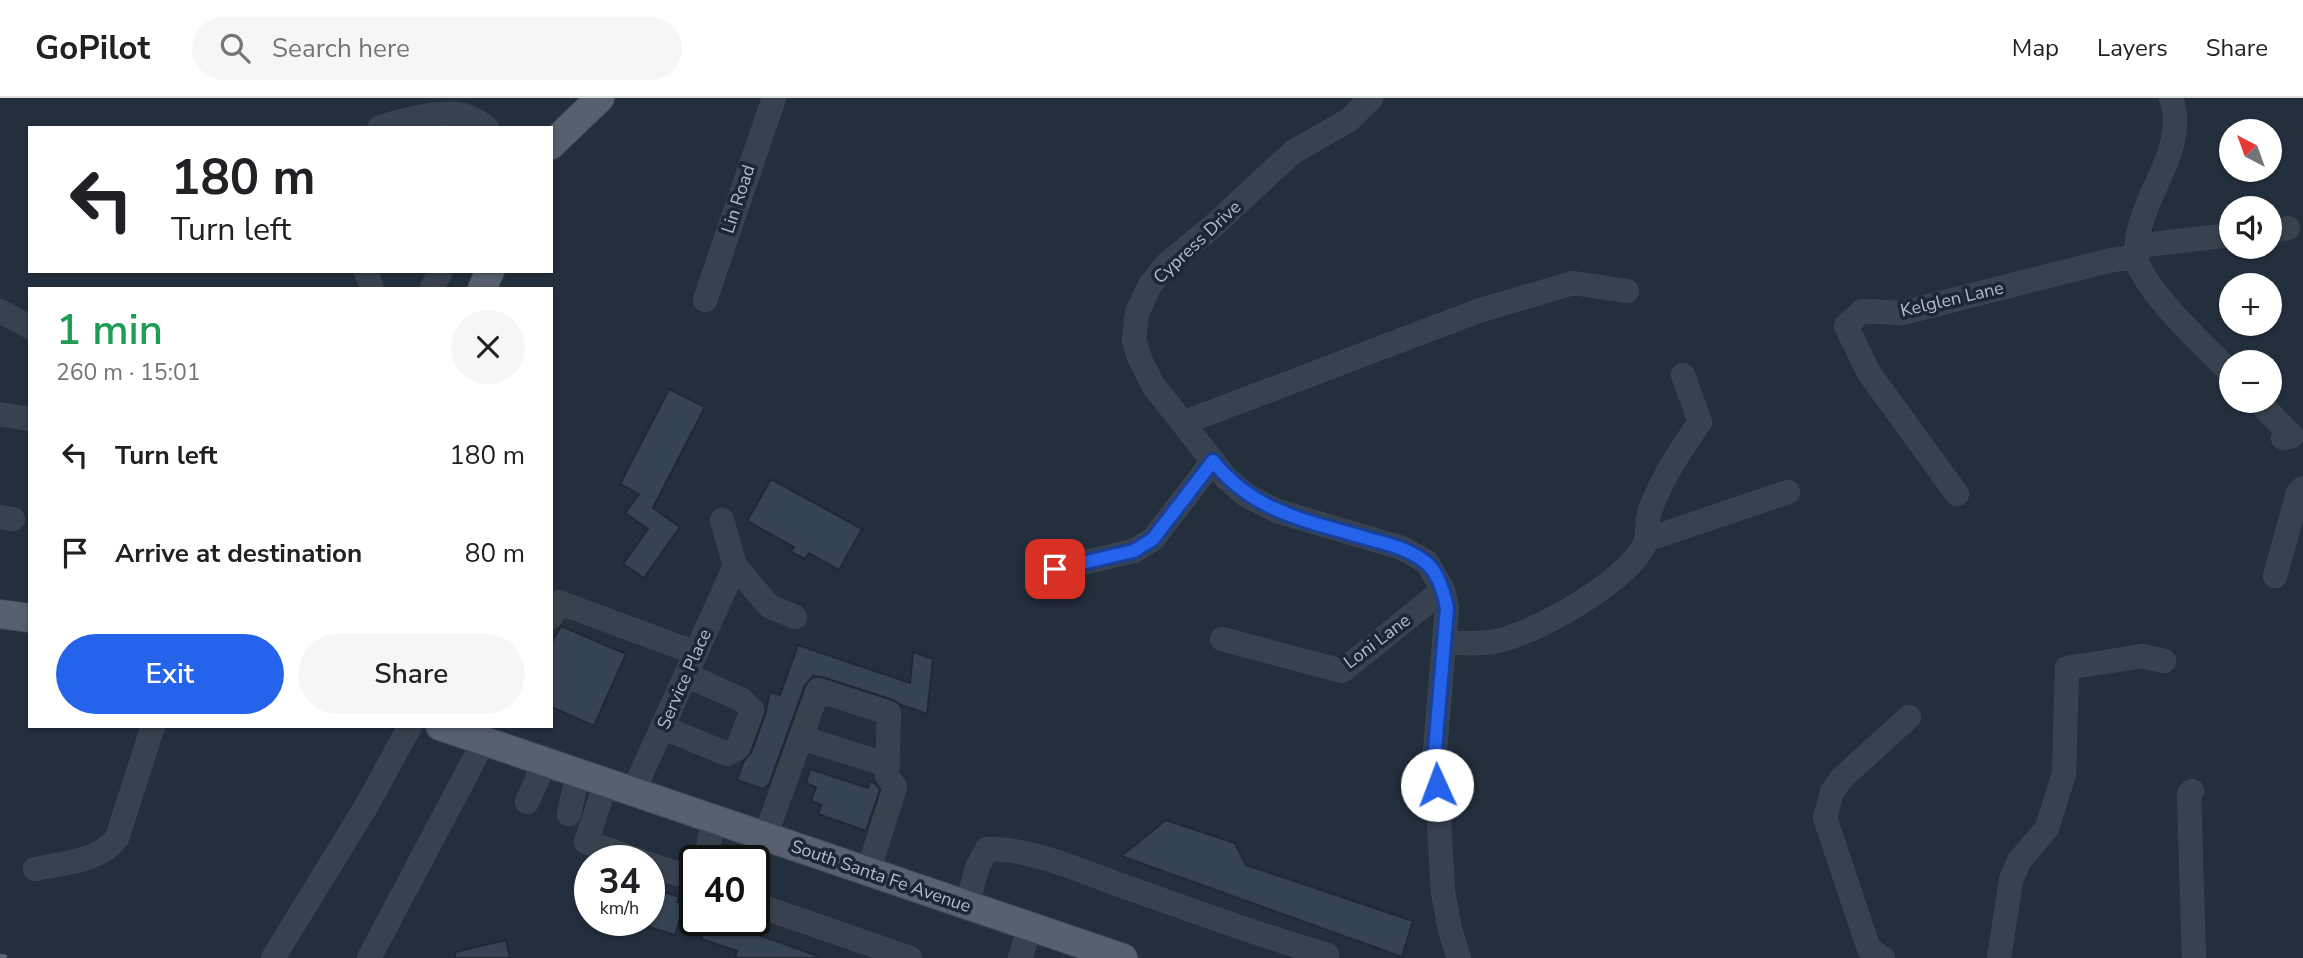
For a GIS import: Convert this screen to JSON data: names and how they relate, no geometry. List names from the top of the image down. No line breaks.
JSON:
{"streets":{"main road":["South Santa Fe Avenue"],"street":["Lin Road","Cypress Drive","Kelglen Lane","Loni Lane","Service Place"]},"crossings":[["Cypress Drive","Loni Lane"],["Service Place","South Santa Fe Avenue"]],"north":"top left","page":{"header":"GoPilot","search":"Search here","nav":["Map","Layers","Share"],"map_buttons":["+","−"],"turn":["180 m","Turn left"],"heading":["1 min","260 m · 15:01"],"list":[{"name":"Turn left","value":"180 m"},{"name":"Arrive at destination","value":"80 m"}],"buttons":["Exit","Share"],"speed":"34 km/h","limit":"40"}}
